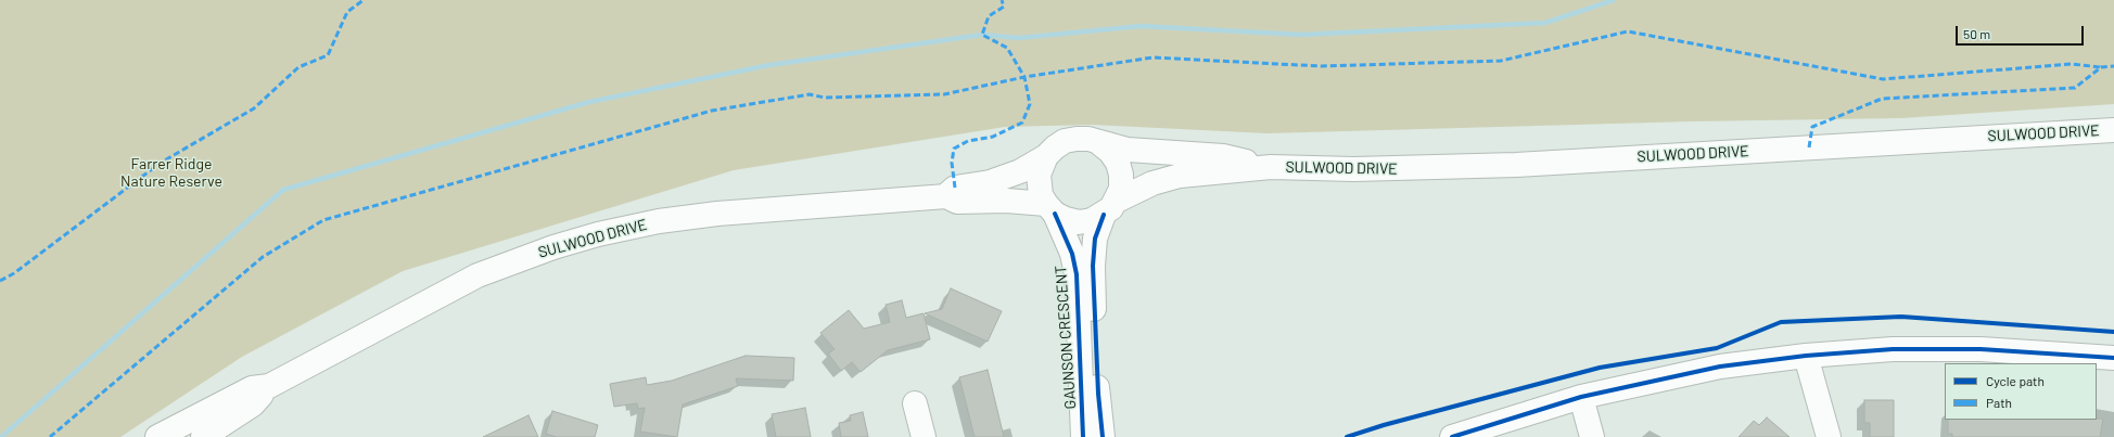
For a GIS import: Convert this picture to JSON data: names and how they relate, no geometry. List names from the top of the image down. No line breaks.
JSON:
{"streets":{"main road":["SULWOOD DRIVE","GAUNSON CRESCENT"]},"crossings":[["SULWOOD DRIVE","GAUNSON CRESCENT"]],"parks":["Farrer Ridge Nature Reserve"],"legend":["Cycle path","Path"],"scale_bar":"50 m"}
